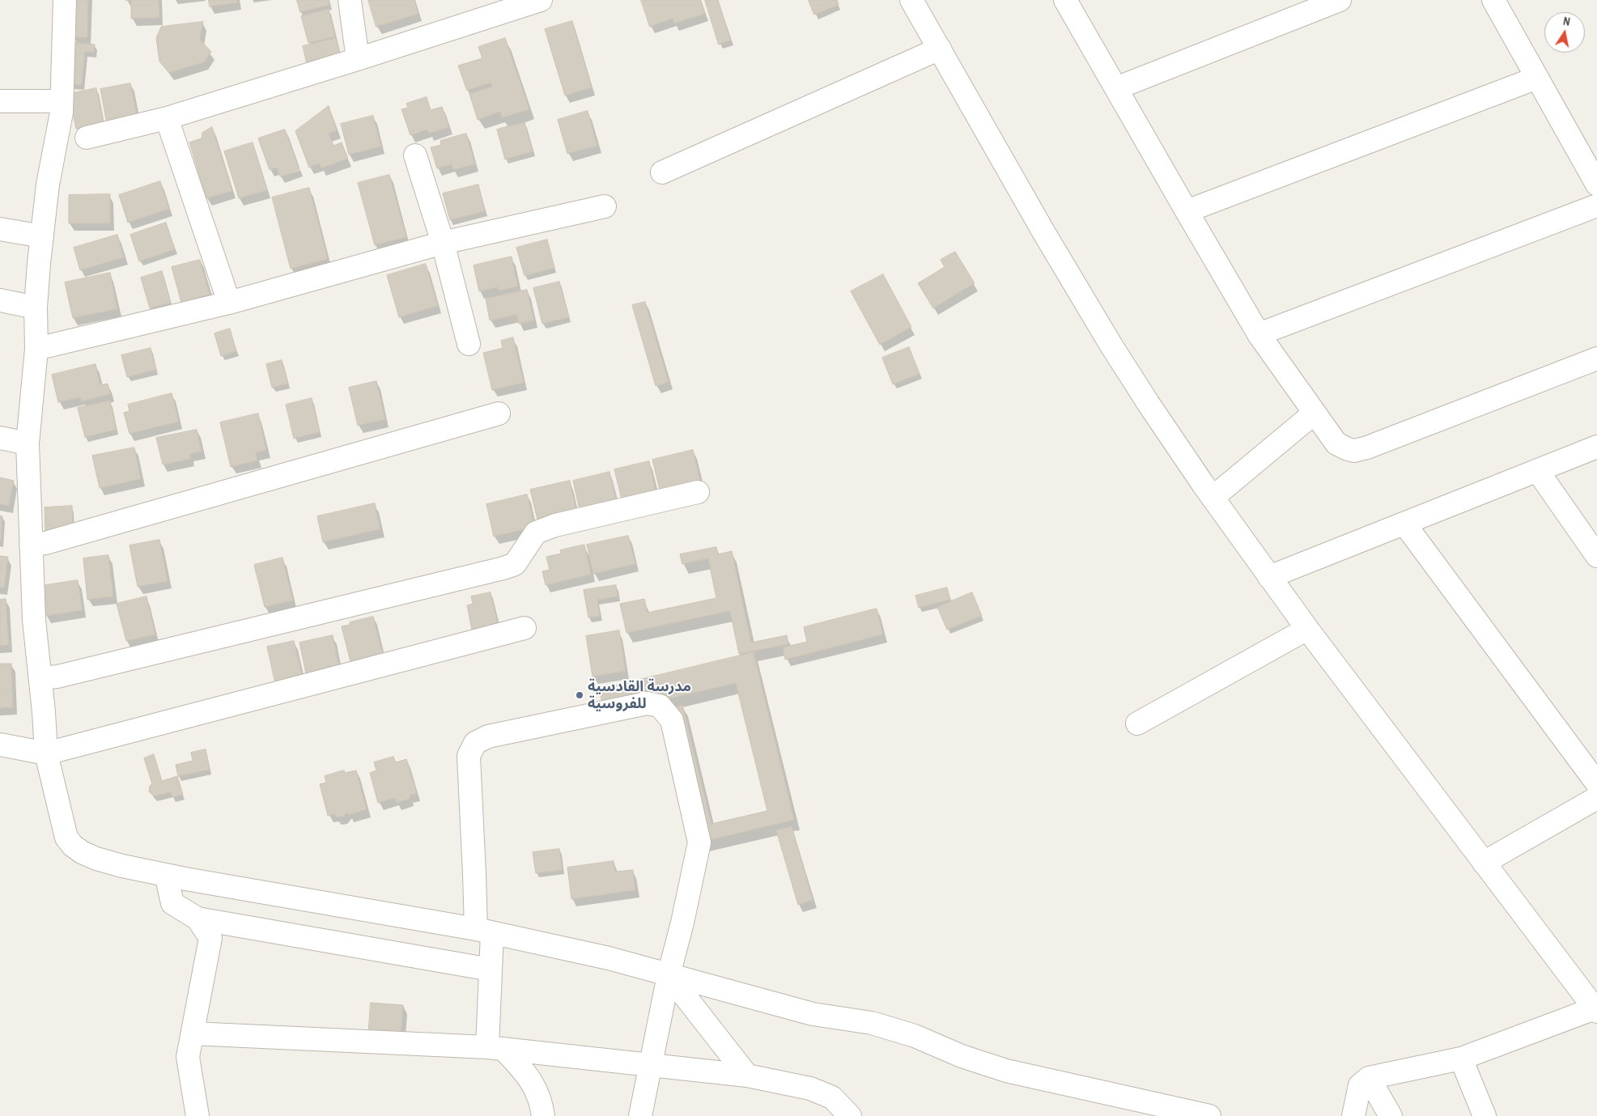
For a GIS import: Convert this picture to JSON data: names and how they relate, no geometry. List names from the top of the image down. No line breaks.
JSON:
{"places":["مدرسة القادسية للفروسية"],"north":"top"}
